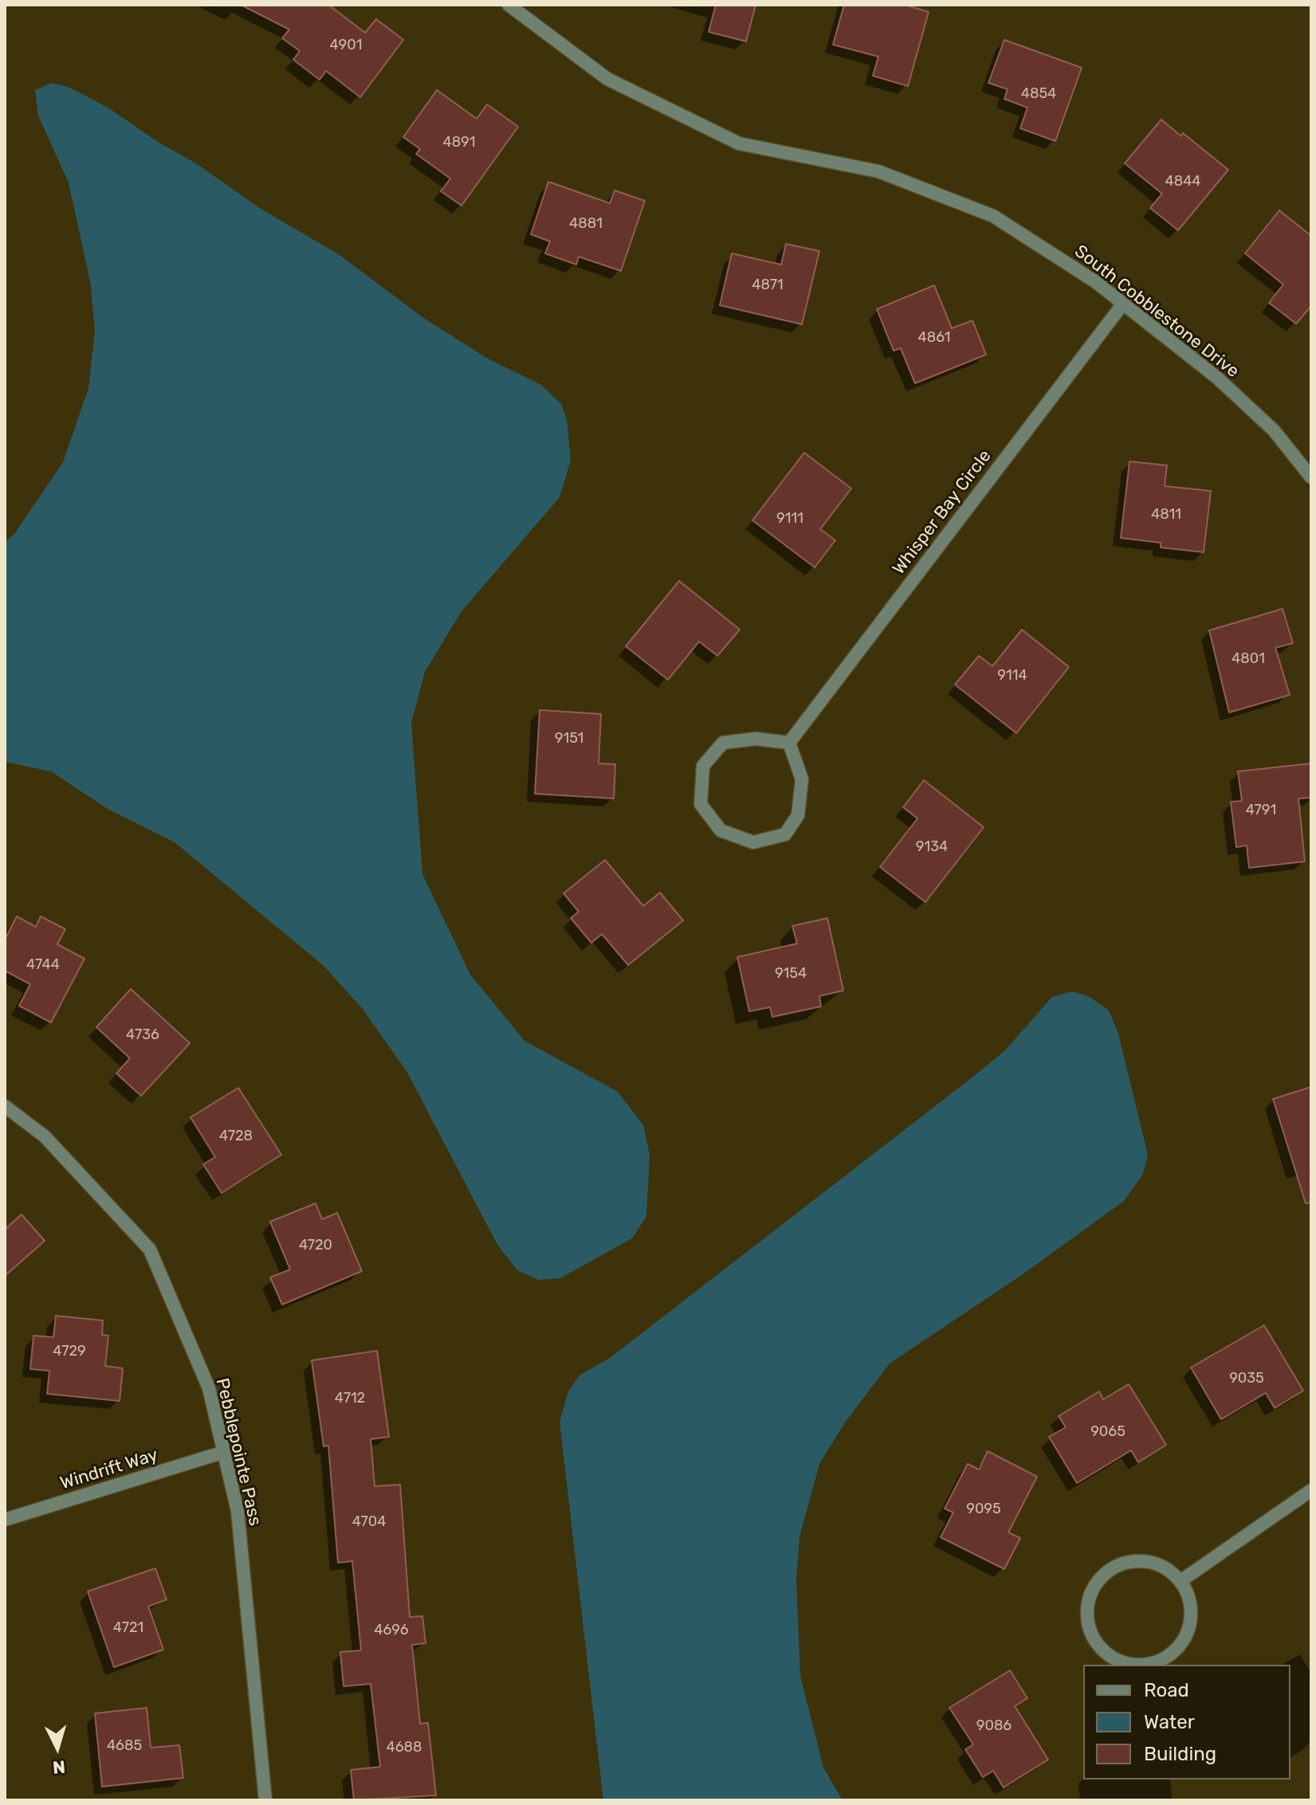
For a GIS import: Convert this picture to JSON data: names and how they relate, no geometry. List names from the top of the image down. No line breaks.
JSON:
{"streets":{"street":["South Cobblestone Drive","Whisper Bay Circle","Pebblepointe Pass","Windrift Way"]},"crossings":[["South Cobblestone Drive","Whisper Bay Circle"],["Pebblepointe Pass","Windrift Way"]],"house_numbers":["4901","4854","4891","4844","4881","4871","4861","4811","9111","4801","9114","9151","4791","9134","4744","9154","4736","4728","4720","4729","9035","4712","9065","9095","4704","4721","4696","9086","4685","4688"],"legend":["Road","Water","Building"],"north":"bottom"}
